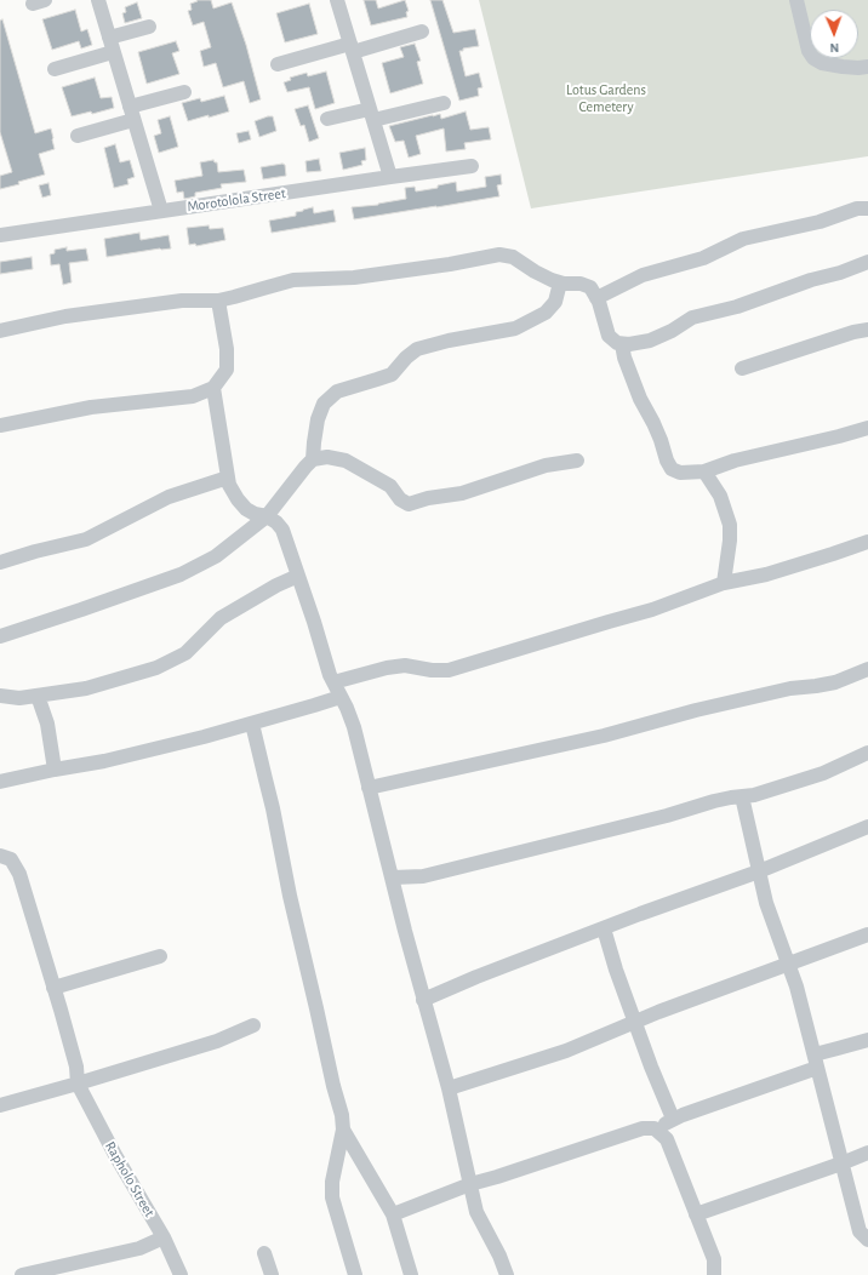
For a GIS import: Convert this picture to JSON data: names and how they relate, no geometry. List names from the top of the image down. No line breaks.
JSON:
{"streets":{"street":["Morotolola Street","Rapholo Street"]},"parks":["Lotus Gardens Cemetery"],"north":"bottom"}
